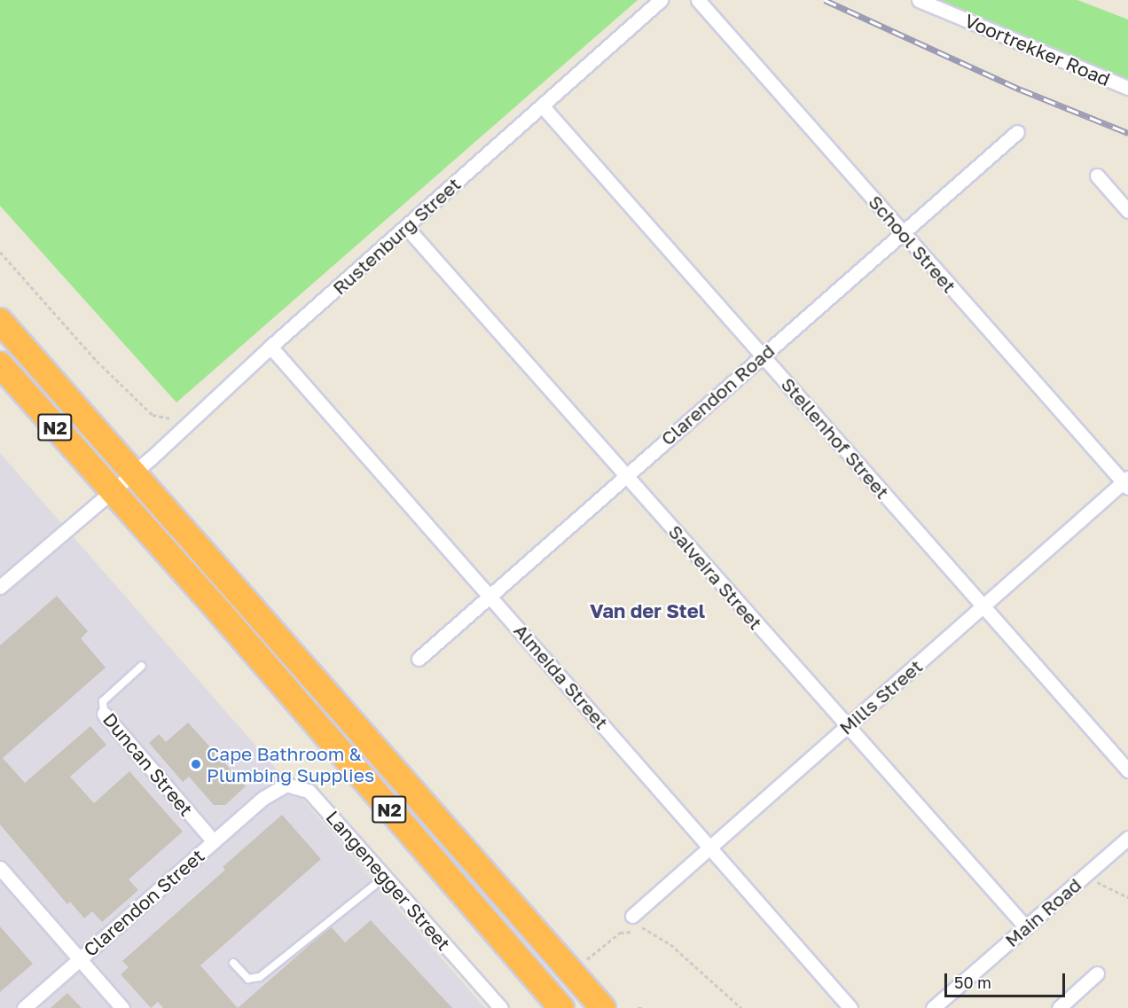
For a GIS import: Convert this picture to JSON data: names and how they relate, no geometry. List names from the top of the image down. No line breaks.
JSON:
{"streets":{"highway":["N2"],"street":["Voortrekker Road","Rustenburg Street","School Street","Clarendon Road","Stellenhof Street","Salveira Street","Almeida Street","Mills Street","Duncan Street","Langenegger Street","Clarendon Street","Main Road"]},"crossings":[["Rustenburg Street","N2"],["Rustenburg Street","Stellenhof Street"],["Rustenburg Street","Salveira Street"],["Rustenburg Street","Almeida Street"],["School Street","Clarendon Road"],["School Street","Mills Street"],["Clarendon Road","Stellenhof Street"],["Clarendon Road","Salveira Street"],["Clarendon Road","Almeida Street"],["Stellenhof Street","Mills Street"],["Salveira Street","Mills Street"],["Salveira Street","Main Road"],["Almeida Street","Mills Street"],["Duncan Street","Clarendon Street"],["Langenegger Street","Clarendon Street"]],"districts":["Van der Stel"],"places":["Cape Bathroom & Plumbing Supplies"],"scale_bar":"50 m"}
